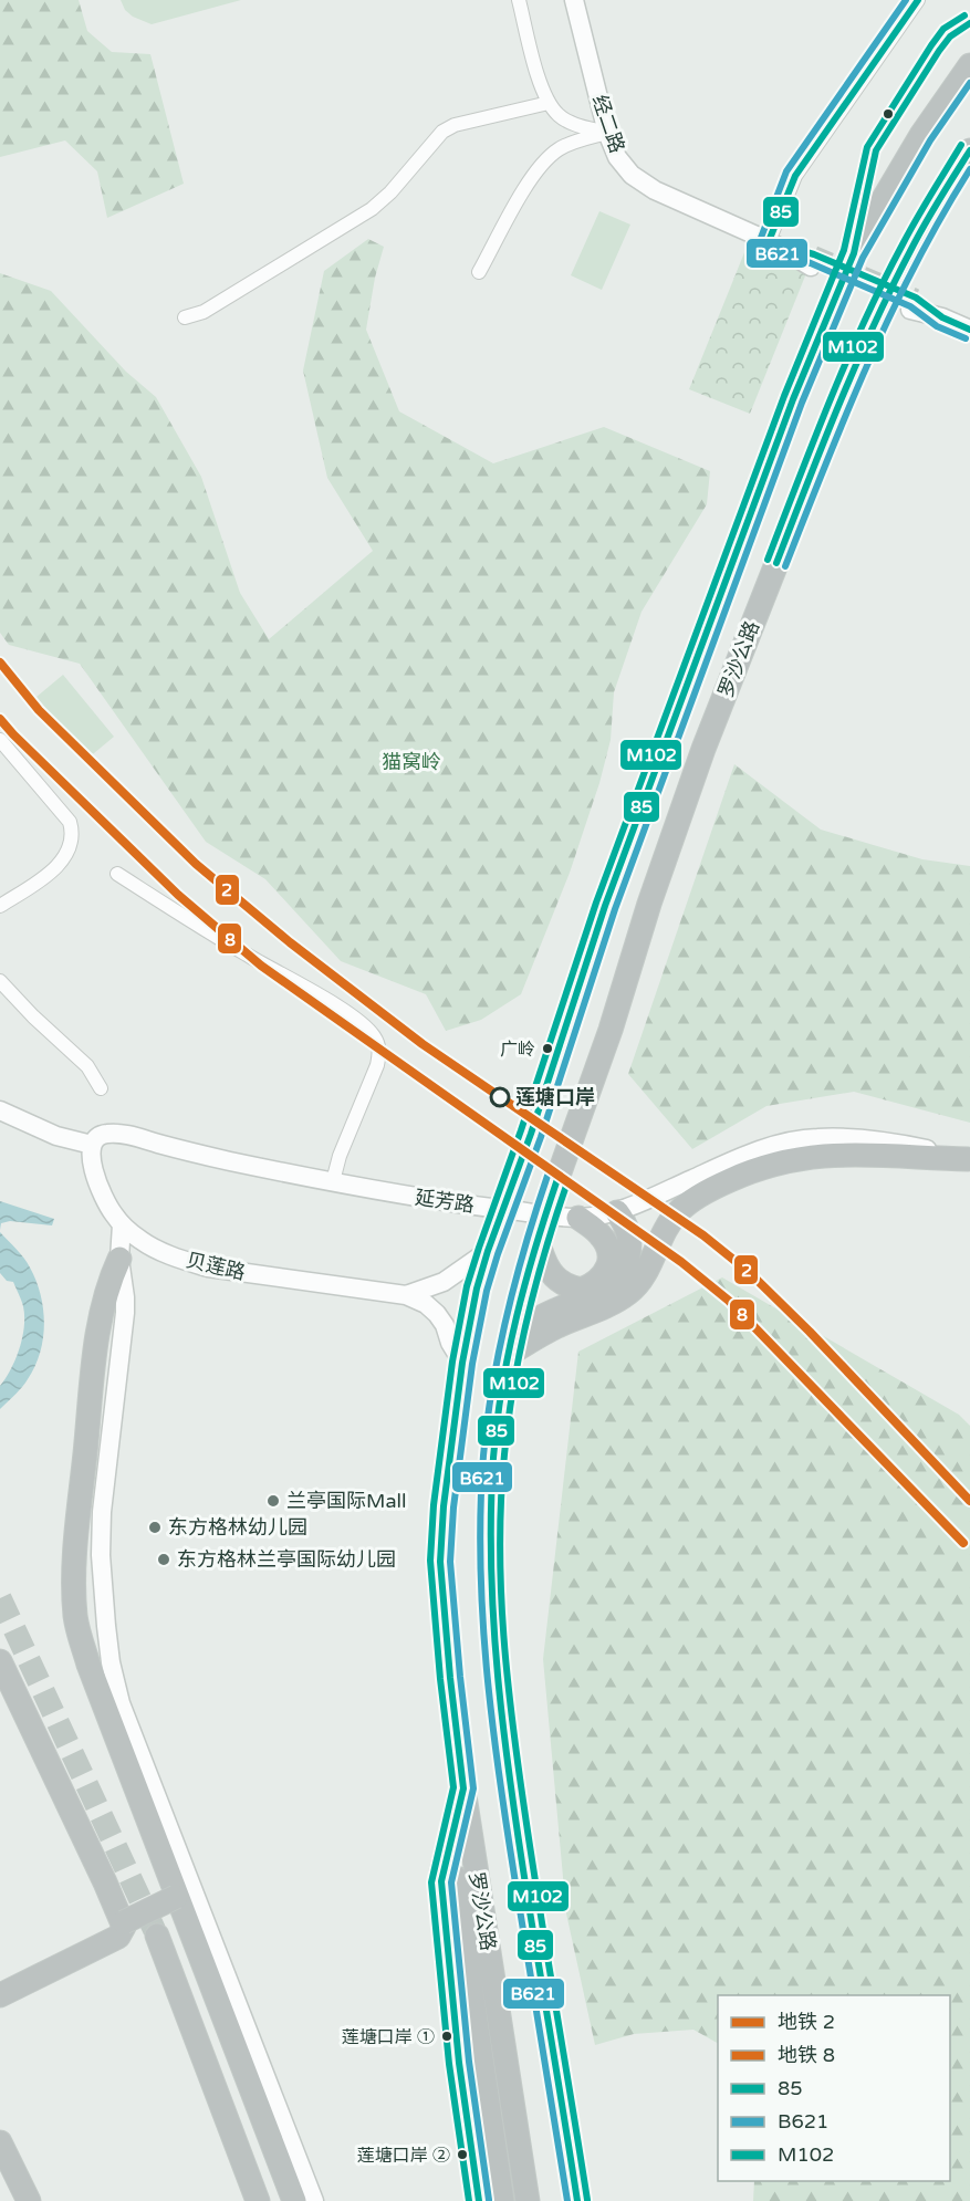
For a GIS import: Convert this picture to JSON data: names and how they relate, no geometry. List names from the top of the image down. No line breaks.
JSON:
{"streets":{"highway":["罗沙公路"],"street":["经二路","延芳路","贝莲路"]},"crossings":[["罗沙公路","贝莲路"],["延芳路","贝莲路"]],"parks":["猫窝岭"],"places":["广岭","莲塘口岸","兰亭国际Mall","东方格林幼儿园","东方格林兰亭国际幼儿园","莲塘口岸 ①","莲塘口岸 ②"],"lines":["transit line 85","transit line B621","transit line M102","metro line 2","metro line 8"],"legend":["地铁 2","地铁 8","85","B621","M102"]}
